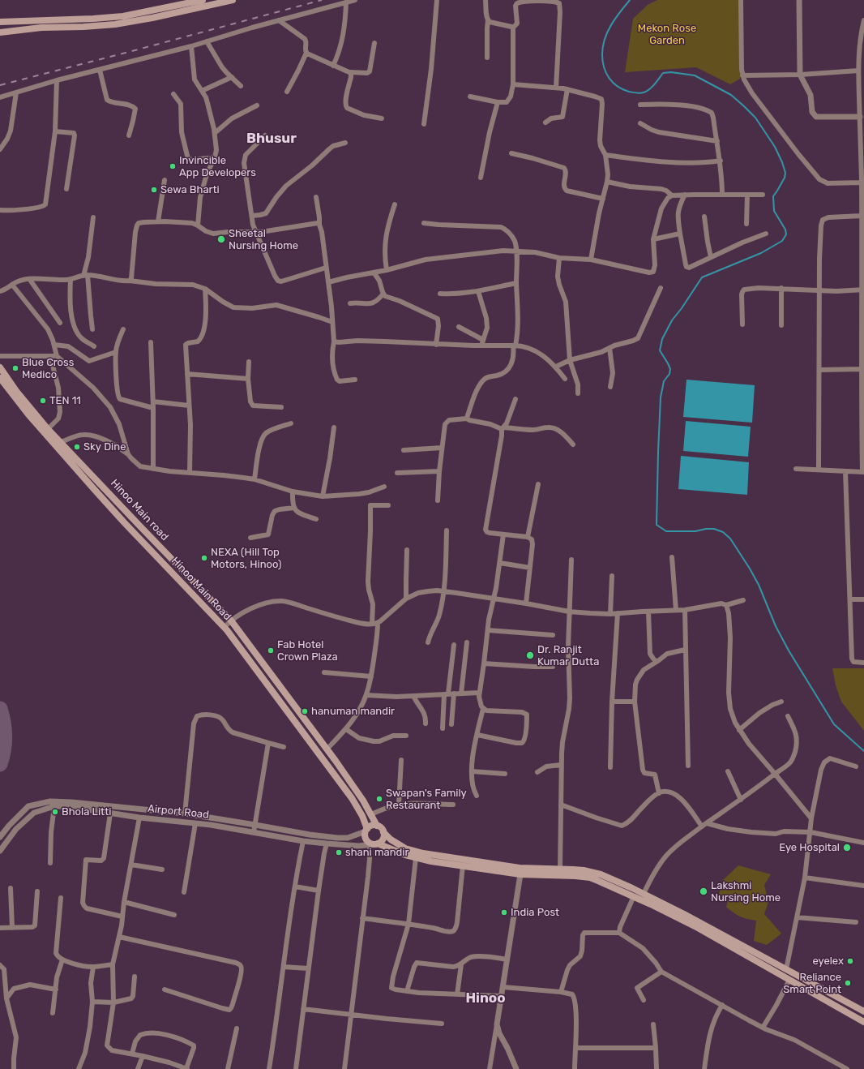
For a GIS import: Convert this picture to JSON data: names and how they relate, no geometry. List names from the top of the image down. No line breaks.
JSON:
{"streets":{"main road":["Hinoo Main road","Hinoo Main Road"],"street":["Airport Road"]},"crossings":[["Hinoo Main road","Hinoo Main Road"],["Hinoo Main road","Airport Road"],["Hinoo Main Road","Airport Road"]],"districts":["Bhusur","Hinoo"],"parks":["Mekon Rose Garden"],"places":["Invincible App Developers","Sewa Bharti","Sheetal Nursing Home","Blue Cross Medico","TEN 11","Sky Dine","NEXA (Hill Top Motors, Hinoo)","Fab Hotel Crown Plaza","Dr. Ranjit Kumar Dutta","hanuman mandir","Swapan's Family Restaurant","Bhola Litti","Eye Hospital","shani mandir","Lakshmi Nursing Home","India Post","eyelex","Reliance Smart Point"]}
